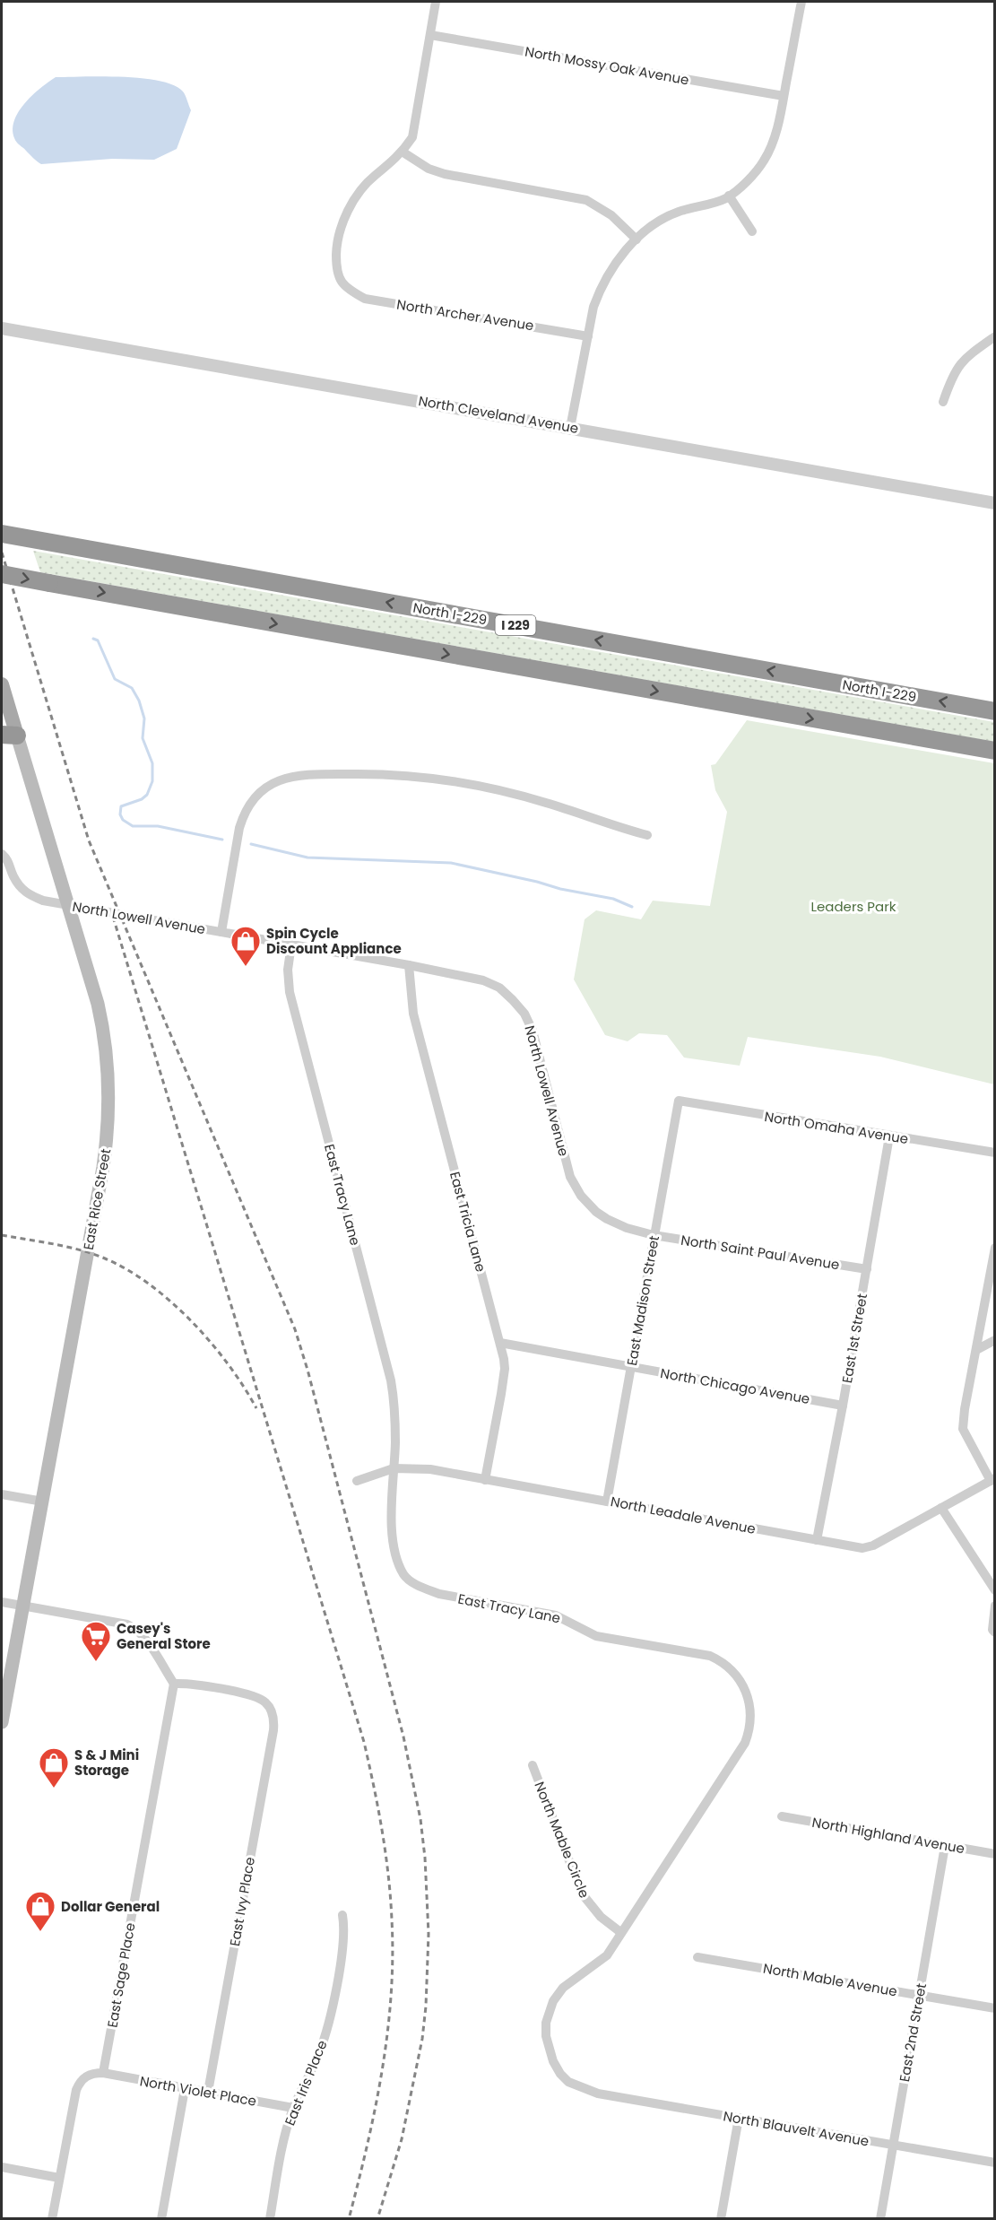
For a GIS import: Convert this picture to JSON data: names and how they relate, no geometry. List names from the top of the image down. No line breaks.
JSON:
{"streets":{"highway":["North I-229","I 229"],"main road":["East Rice Street"],"street":["North Mossy Oak Avenue","North Archer Avenue","North Cleveland Avenue","North Lowell Avenue","North Omaha Avenue","East Tracy Lane","East Tricia Lane","North Saint Paul Avenue","East Madison Street","East 1st Street","North Chicago Avenue","North Leadale Avenue","North Highland Avenue","North Mable Circle","East Ivy Place","East Sage Place","North Mable Avenue","East 2nd Street","East Iris Place","North Violet Place","North Blauvelt Avenue"]},"crossings":[["North Lowell Avenue","East Tracy Lane"],["North Lowell Avenue","East Rice Street"],["North Lowell Avenue","East Tricia Lane"],["North Lowell Avenue","North Saint Paul Avenue"],["North Lowell Avenue","East Madison Street"],["North Omaha Avenue","East Madison Street"],["North Omaha Avenue","East 1st Street"],["East Tracy Lane","North Leadale Avenue"],["East Tracy Lane","North Mable Circle"],["East Tracy Lane","North Blauvelt Avenue"],["East Tricia Lane","North Chicago Avenue"],["East Tricia Lane","North Leadale Avenue"],["North Saint Paul Avenue","East Madison Street"],["North Saint Paul Avenue","East 1st Street"],["East Madison Street","North Chicago Avenue"],["East Madison Street","North Leadale Avenue"],["East 1st Street","North Chicago Avenue"],["East 1st Street","North Leadale Avenue"],["North Highland Avenue","East 2nd Street"],["East Ivy Place","East Sage Place"],["East Ivy Place","North Violet Place"],["East Sage Place","North Violet Place"],["North Mable Avenue","East 2nd Street"],["East 2nd Street","North Blauvelt Avenue"],["East Iris Place","North Violet Place"]],"parks":["Leaders Park"],"places":{"shop":["Spin Cycle Discount Appliance","S & J Mini Storage","Dollar General"],"supermarket":["Casey's General Store"]}}
